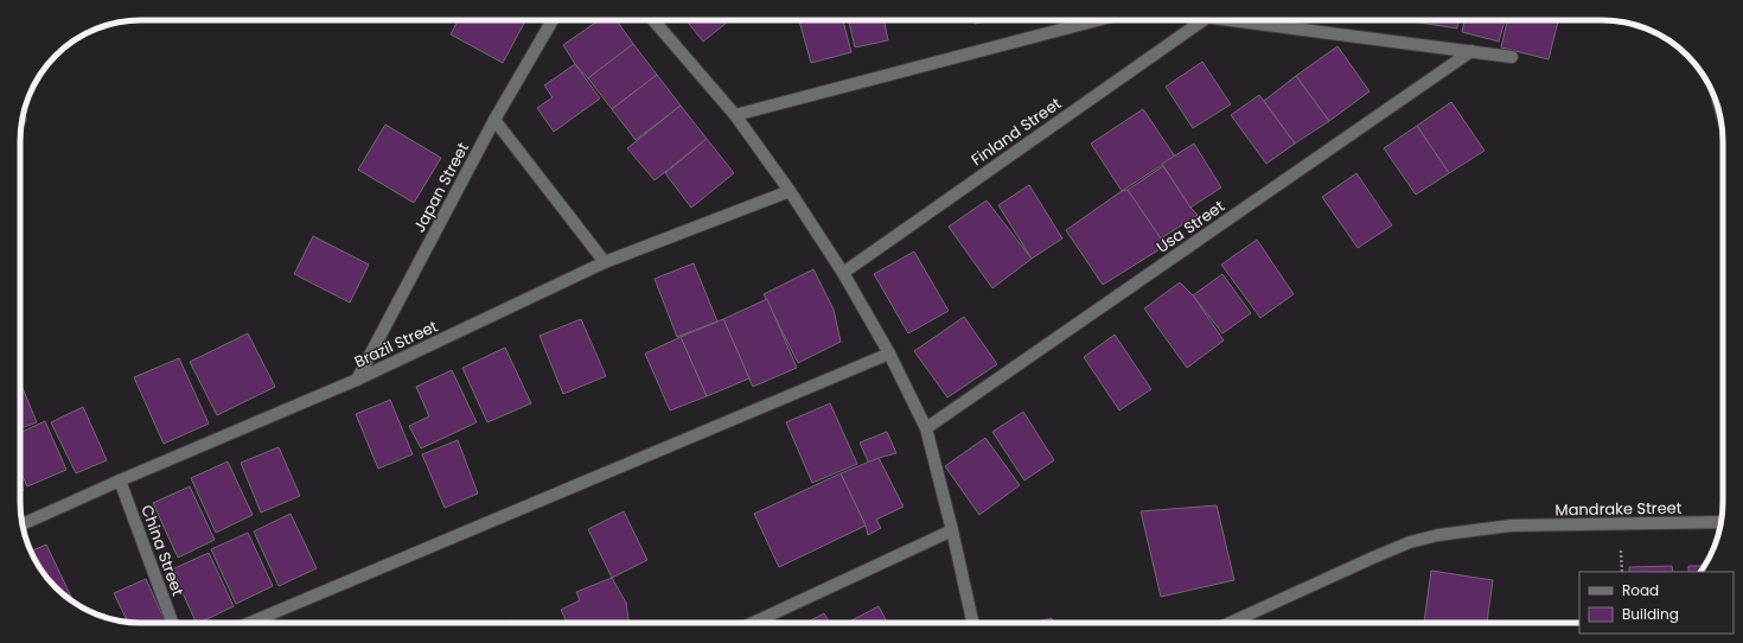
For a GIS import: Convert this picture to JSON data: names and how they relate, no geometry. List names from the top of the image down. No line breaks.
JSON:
{"streets":{"street":["Finland Street","Japan Street","Usa Street","Brazil Street","Mandrake Street","China Street"]},"crossings":[["Japan Street","Brazil Street"],["Brazil Street","China Street"]],"legend":["Road","Building"]}
